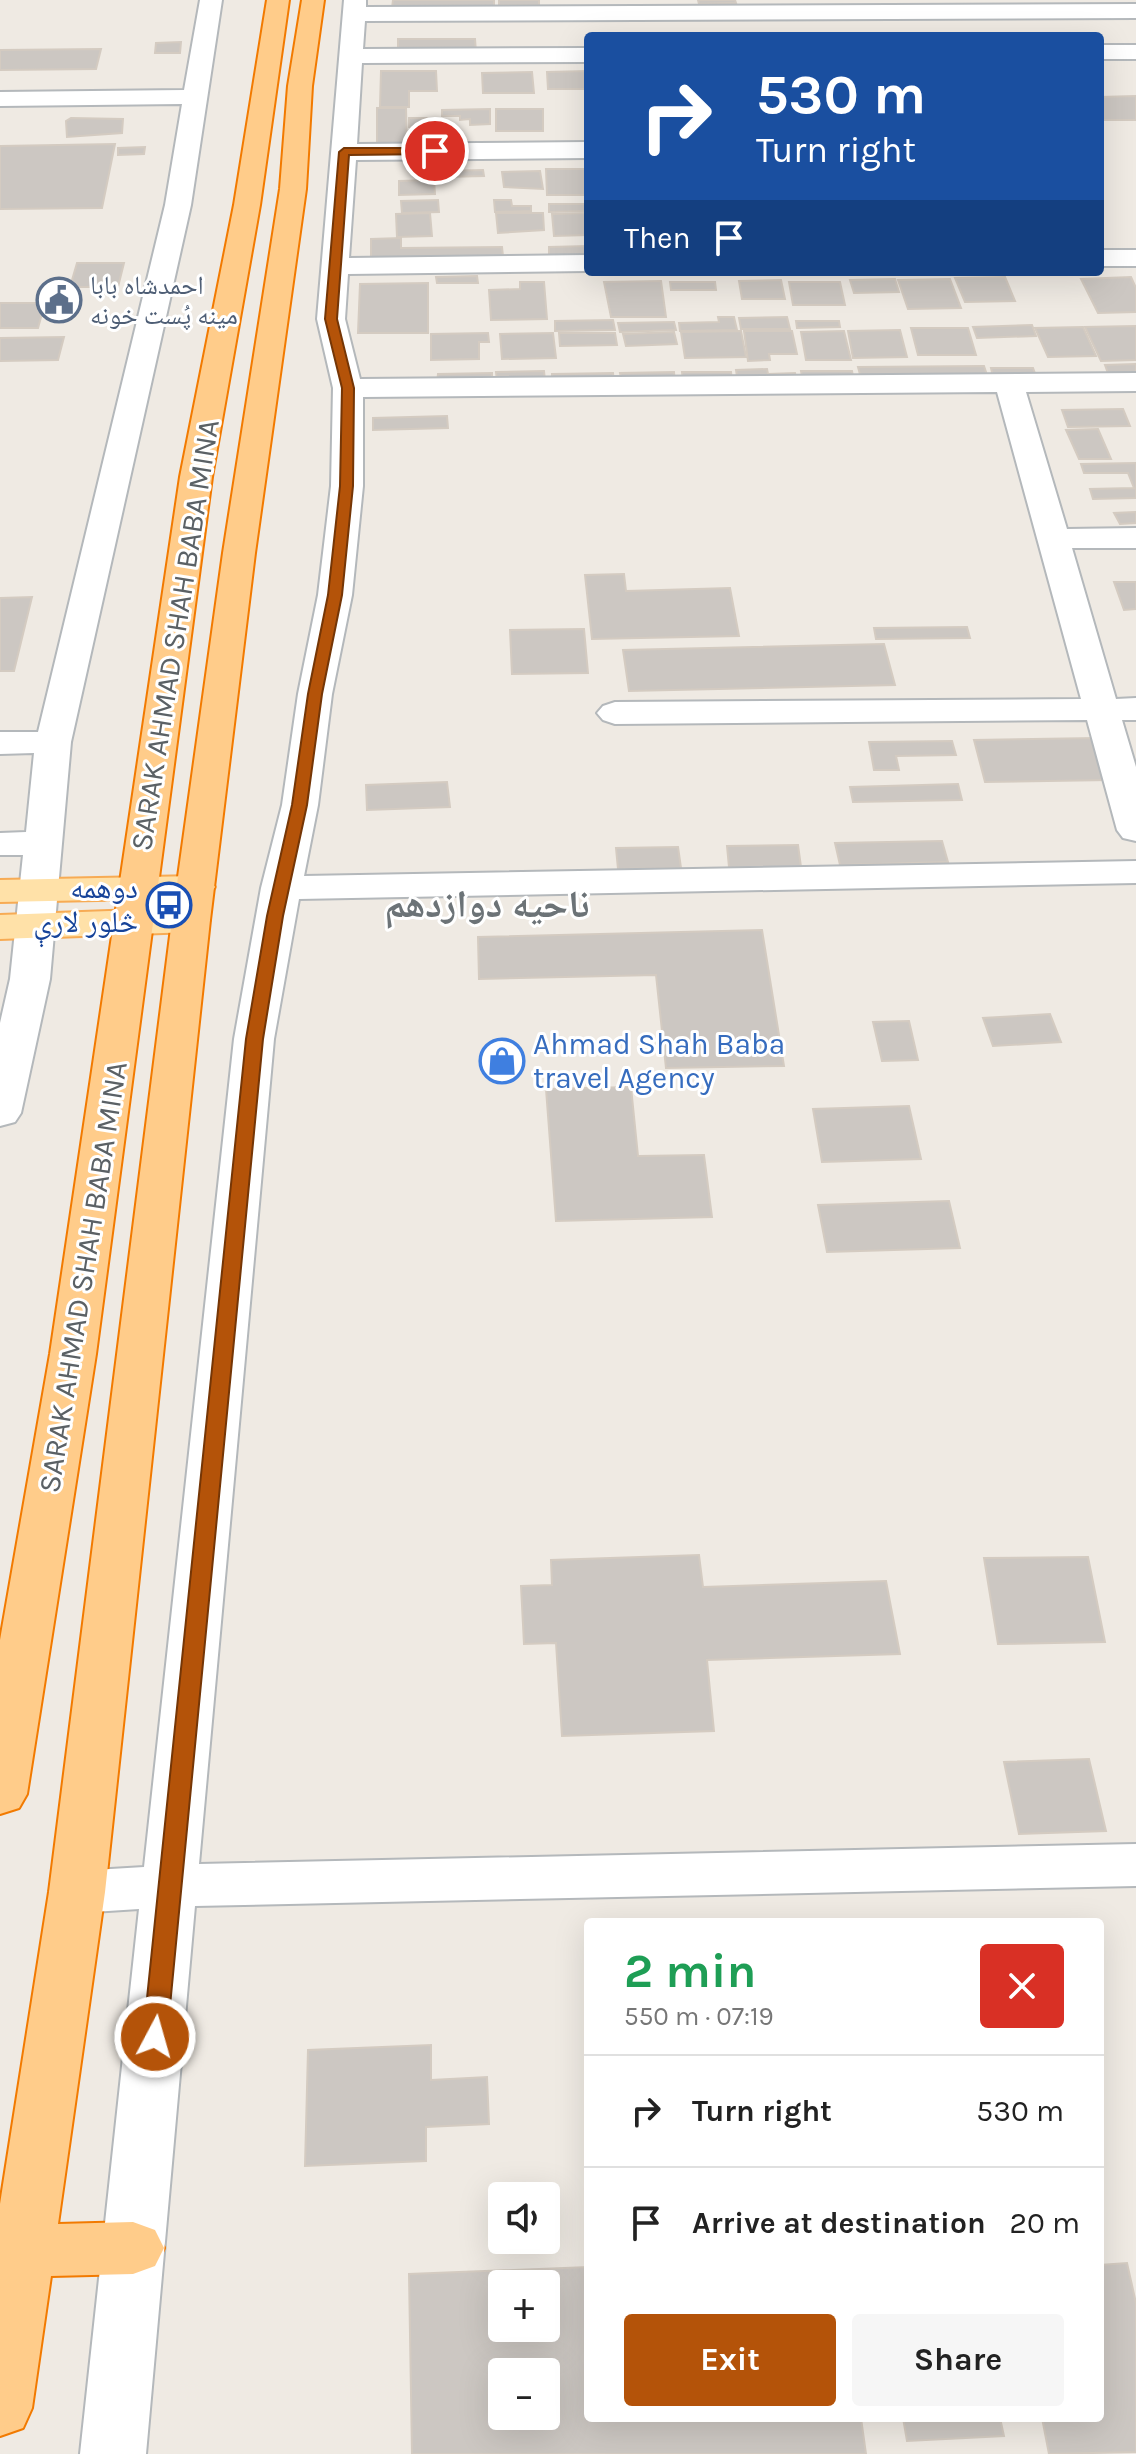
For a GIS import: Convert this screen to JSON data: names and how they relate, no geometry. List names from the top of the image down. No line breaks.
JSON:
{"streets":{"highway":["SARAK AHMAD SHAH BABA MINA"]},"districts":["ناحیه دوازدهم"],"places":{"public building":["احمدشاه بابا مینه پُست خونه"],"bus stop":["دوهمه څلور لارې"],"shop":["Ahmad Shah Baba travel Agency"]},"page":{"turn":["530 m","Turn right"],"then":"Then","heading":["2 min","550 m · 07:19"],"list":[{"name":"Turn right","value":"530 m"},{"name":"Arrive at destination","value":"20 m"}],"map_buttons":["+","−"],"buttons":["Exit","Share"]}}
